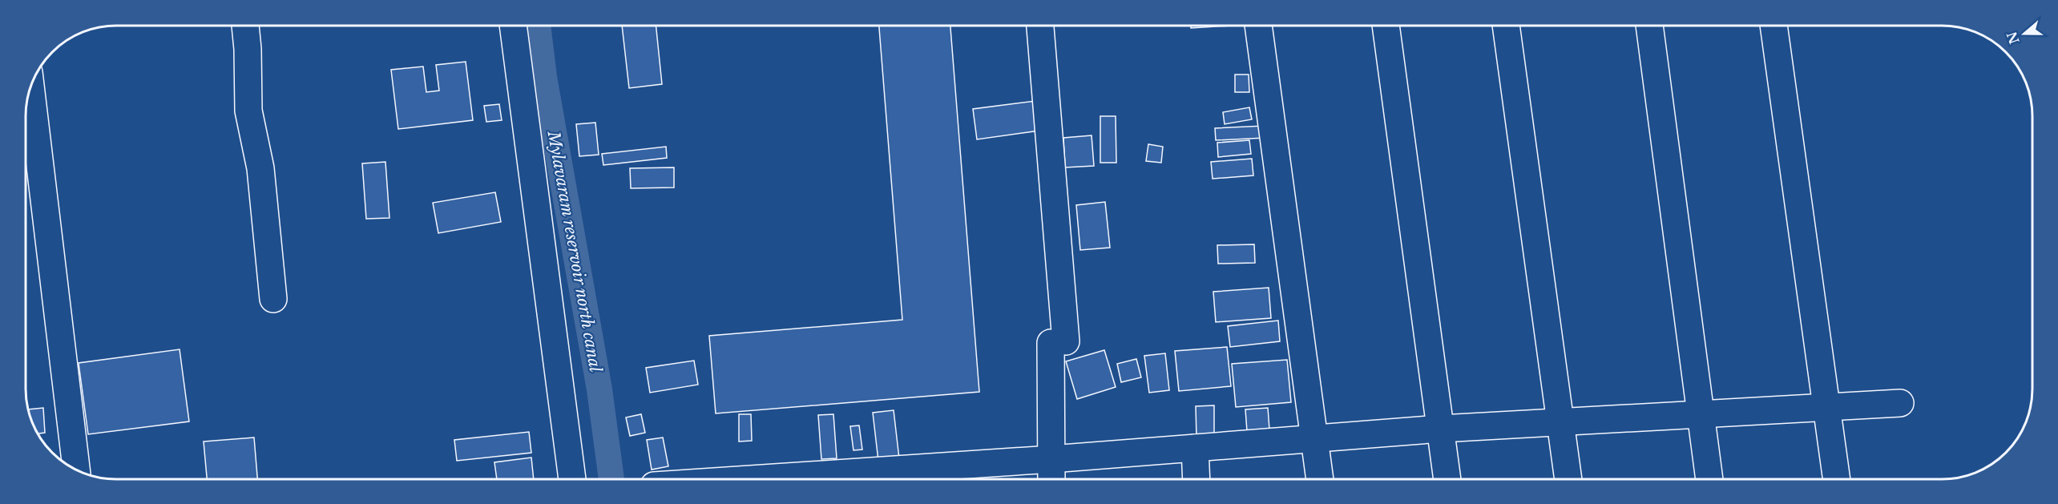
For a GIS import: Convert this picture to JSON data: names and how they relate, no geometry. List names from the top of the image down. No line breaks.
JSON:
{"water":["Mylavaram reservoir north canal"],"north":"left"}
